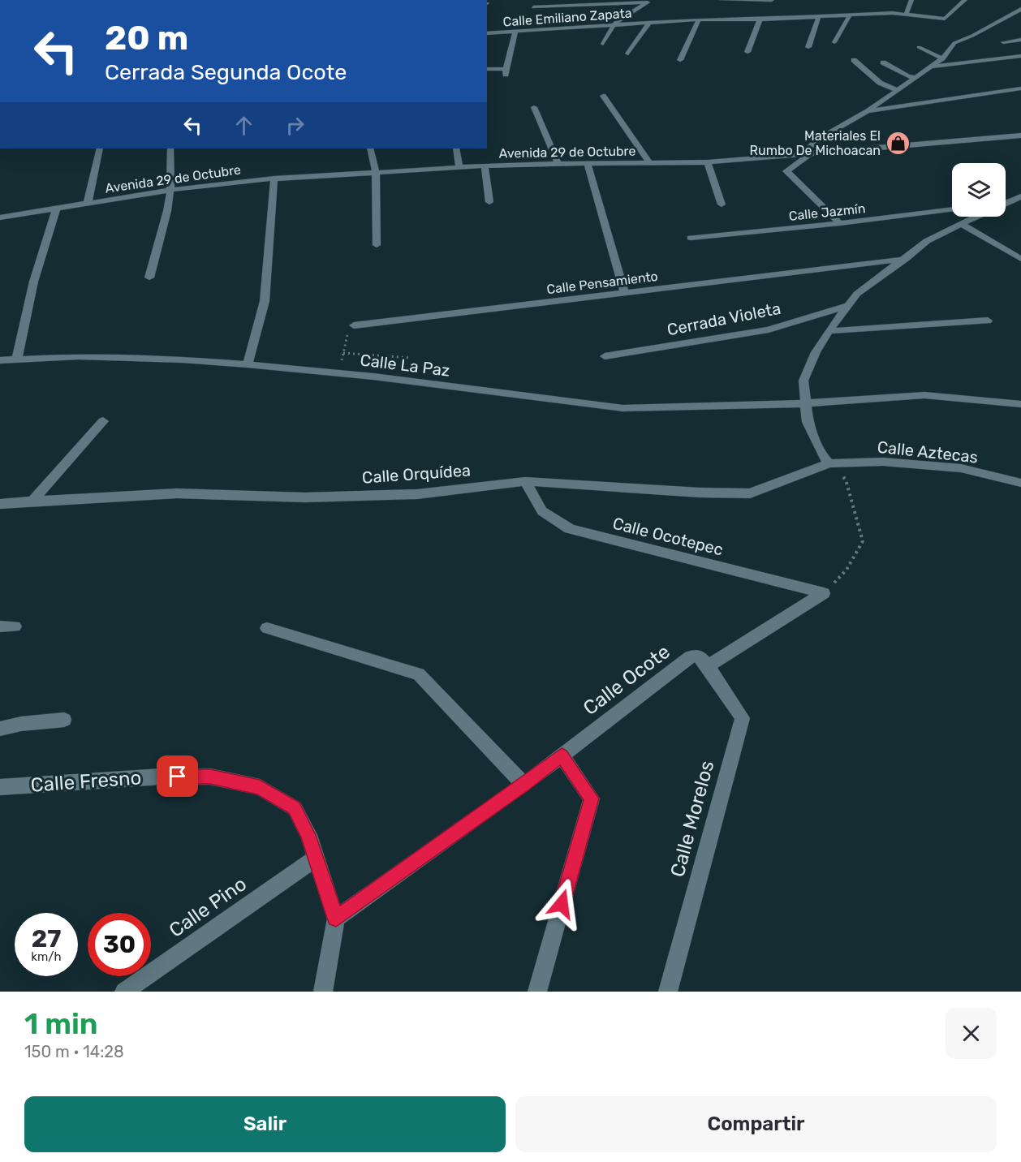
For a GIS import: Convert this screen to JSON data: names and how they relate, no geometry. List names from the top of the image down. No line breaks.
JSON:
{"streets":{"street":["Calle Emiliano Zapata","Avenida 29 de Octubre","Calle Jazmín","Calle Pensamiento","Cerrada Violeta","Calle La Paz","Calle Aztecas","Calle Orquídea","Calle Ocotepec","Calle Ocote","Calle Fresno","Calle Morelos","Calle Pino"]},"crossings":[["Calle Aztecas","Calle Orquídea"],["Calle Orquídea","Calle Ocotepec"],["Calle Ocote","Calle Fresno"],["Calle Ocote","Calle Morelos"],["Calle Fresno","Calle Pino"]],"places":{"shop":["Materiales El Rumbo De Michoacan"]},"page":{"turn":["20 m","Cerrada Segunda Ocote"],"speed":"27 km/h","limit":"30","heading":["1 min","150 m · 14:28"],"buttons":["Salir","Compartir"]}}
